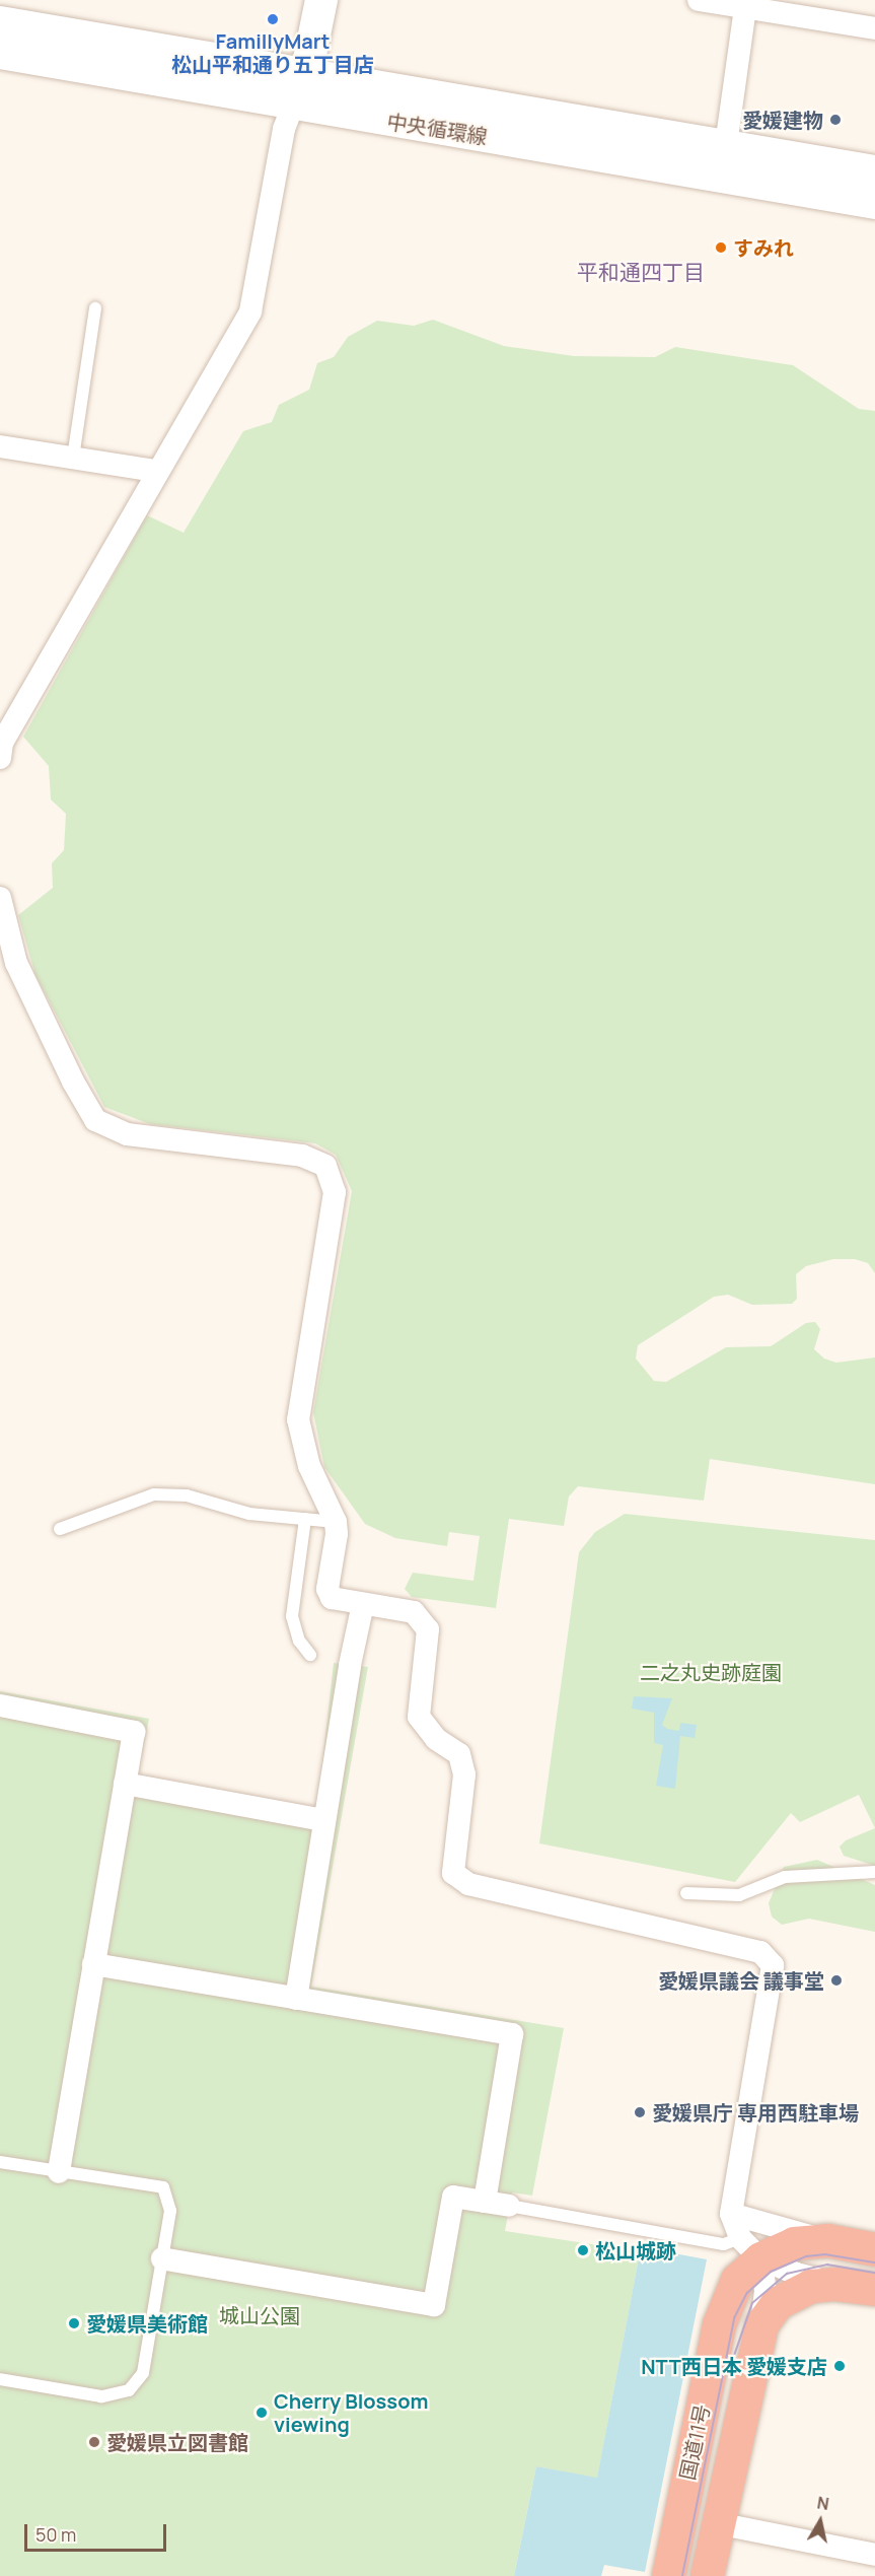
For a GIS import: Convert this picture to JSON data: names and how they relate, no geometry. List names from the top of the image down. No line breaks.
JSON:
{"streets":{"highway":["国道11号"],"street":["中央循環線"]},"districts":["平和通四丁目"],"parks":["二之丸史跡庭園","城山公園"],"places":["FamillyMart 松山平和通り五丁目店","愛媛建物","すみれ","愛媛県議会 議事堂","愛媛県庁 専用西駐車場","松山城跡","愛媛県美術館","NTT西日本 愛媛支店","Cherry Blossom viewing","愛媛県立図書館"],"scale_bar":"50 m","north":"top"}
